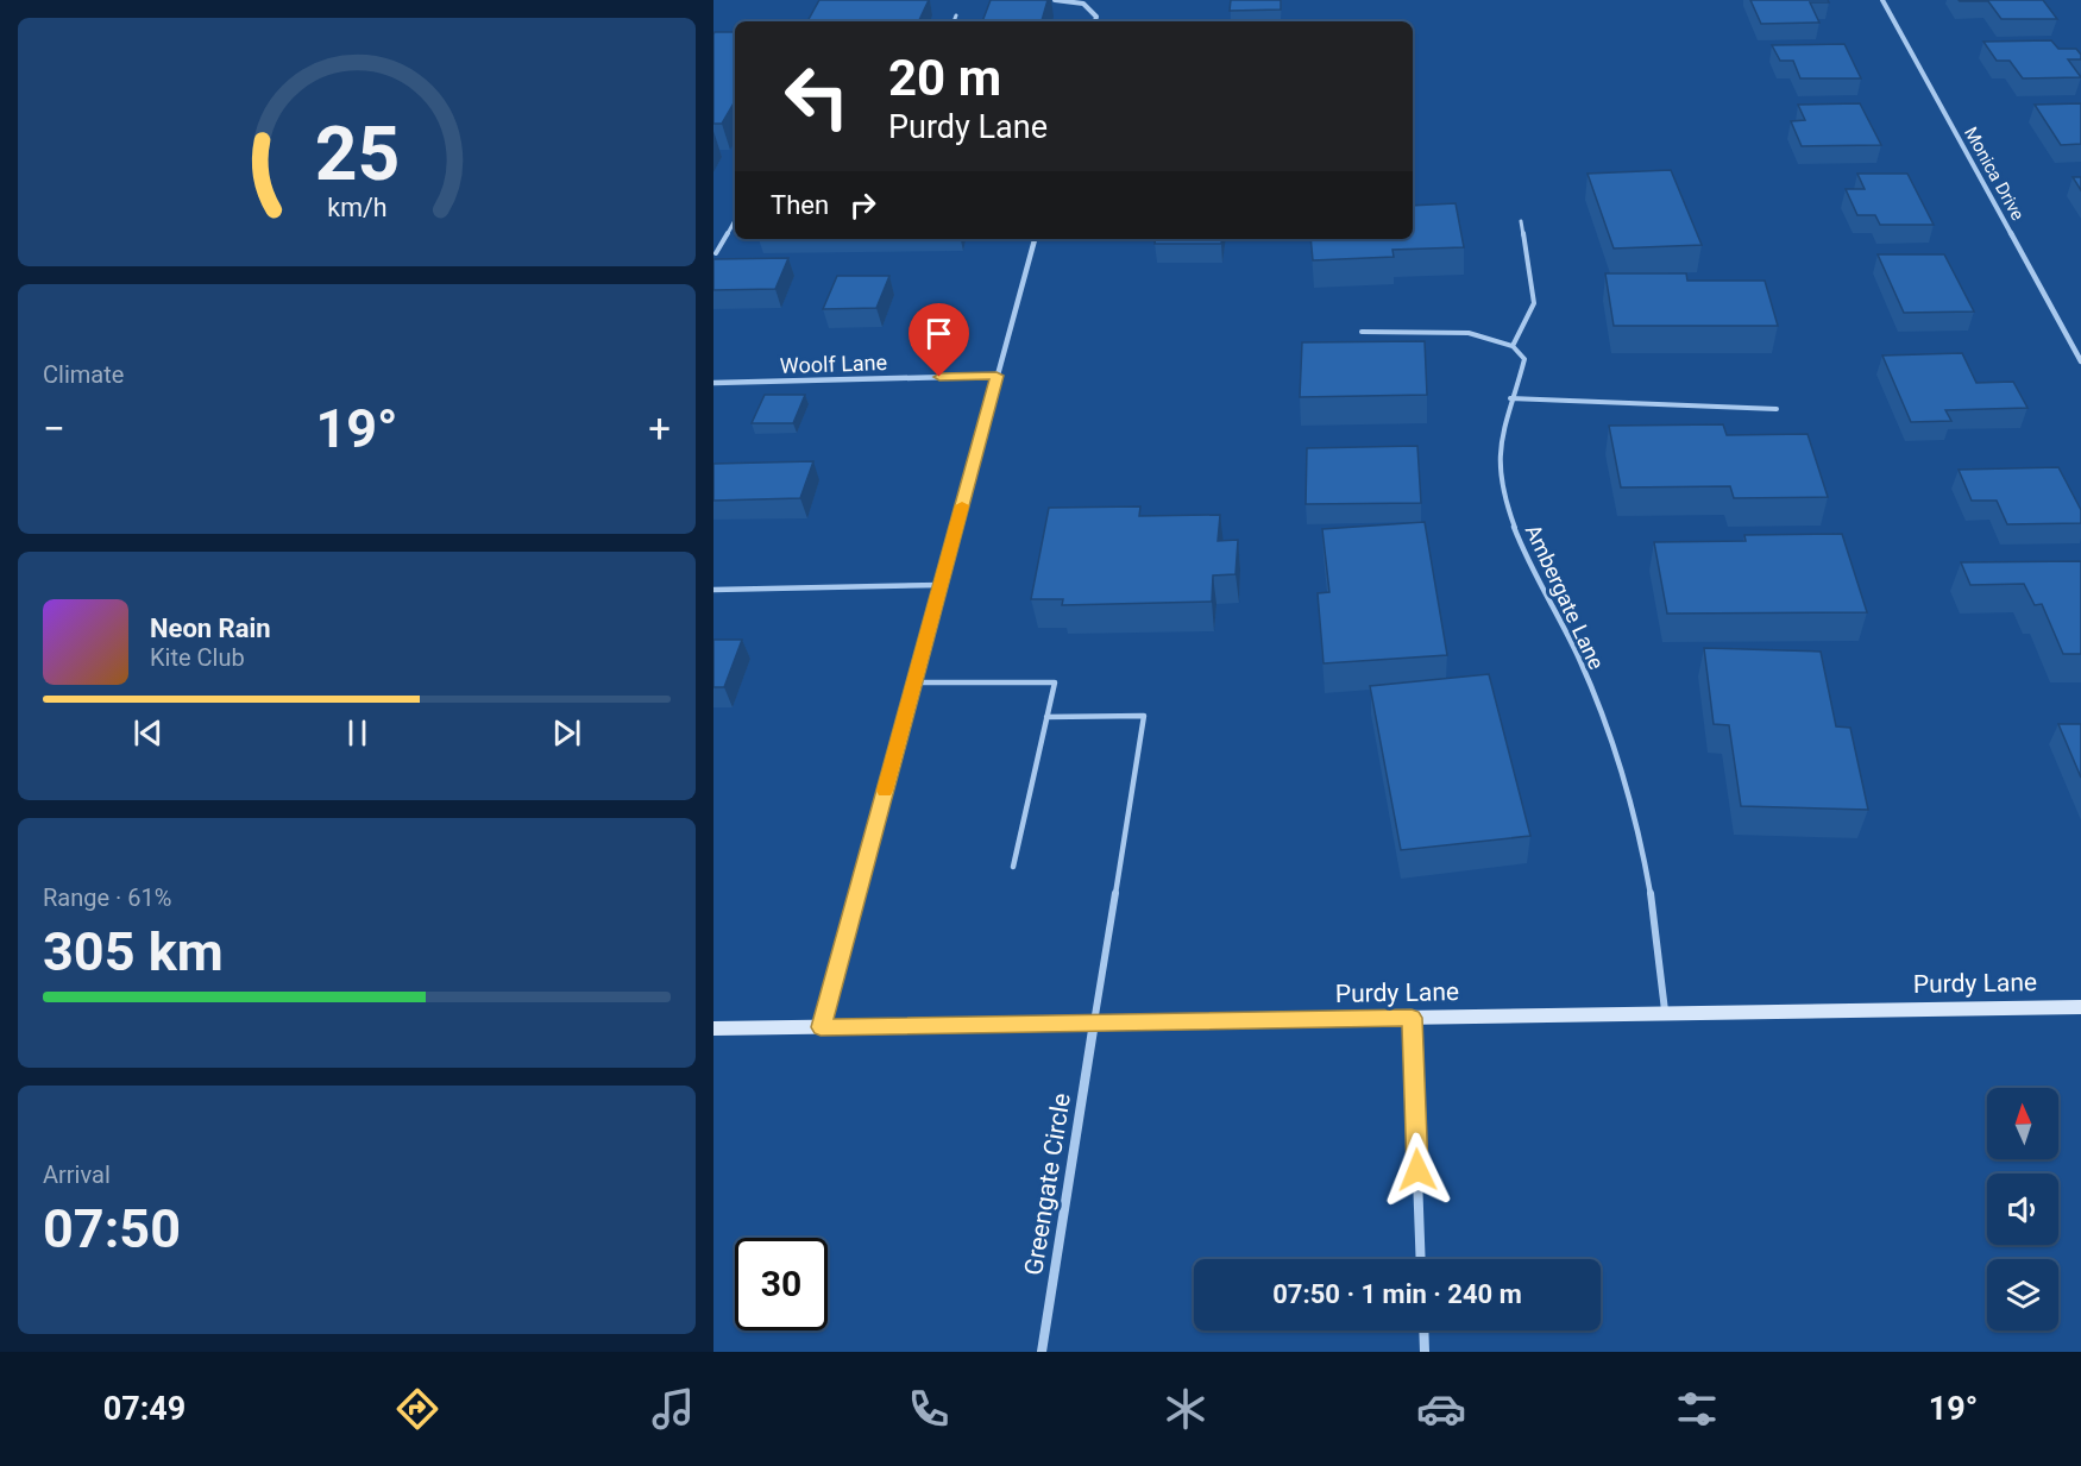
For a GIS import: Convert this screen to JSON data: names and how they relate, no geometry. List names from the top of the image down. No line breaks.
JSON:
{"streets":{"street":["Monica Drive","Woolf Lane","Purdy Lane","Greengate Circle"],"lane":["Ambergate Lane"]},"crossings":[["Ambergate Lane","Purdy Lane"],["Purdy Lane","Greengate Circle"]],"north":"top","page":{"turn":["20 m","Purdy Lane"],"then":"Then","tile":["Climate",["Range · 61%","305 km"],["Arrival","07:50"]],"heat":["−","19°","+"],"song":["Neon Rain","Kite Club"],"limit":"30","trip":"07:50 · 1 min · 240 m","tabs":["07:49","19°"],"gauge":["25","km/h"]}}
